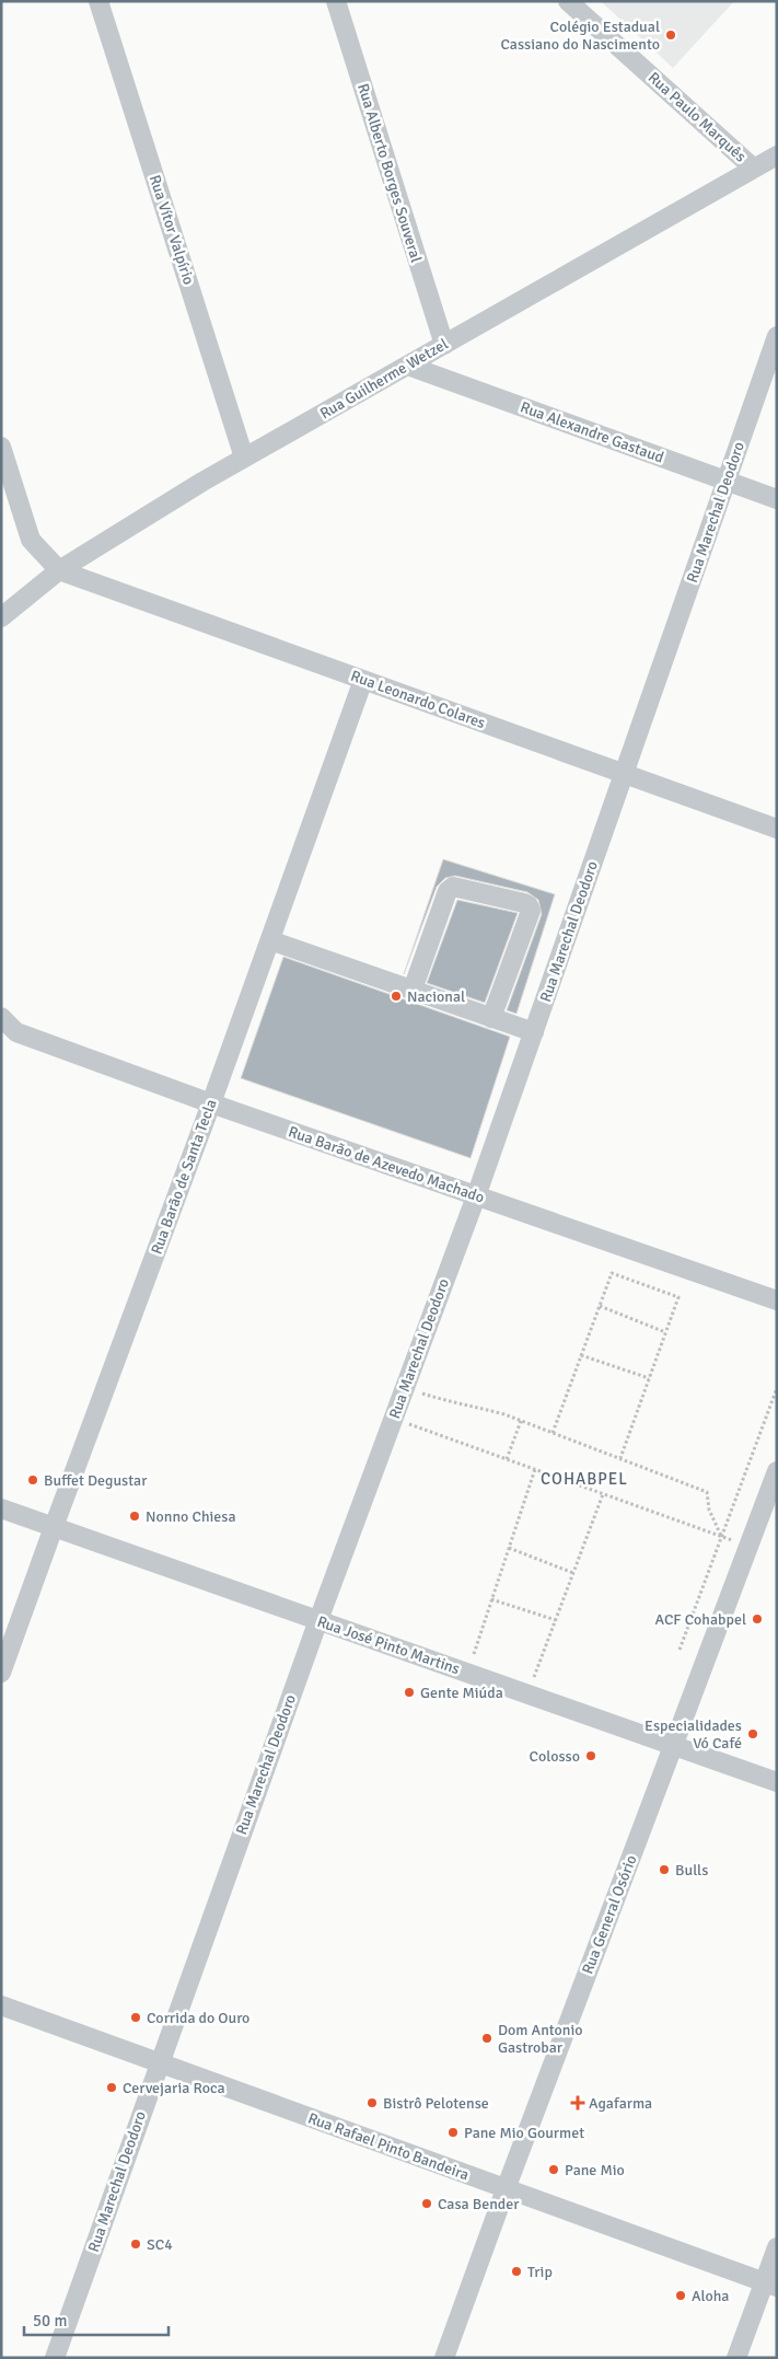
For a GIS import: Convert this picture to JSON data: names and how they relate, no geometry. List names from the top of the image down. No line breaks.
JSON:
{"streets":{"street":["Rua Paulo Marquês","Rua Alberto Borges Souveral","Rua Vítor Valpírio","Rua Guilherme Wetzel","Rua Alexandre Gastaud","Rua Marechal Deodoro","Rua Leonardo Colares","Rua Barão de Azevedo Machado","Rua Barão de Santa Tecla","Rua José Pinto Martins","Rua General Osório","Rua Rafael Pinto Bandeira"]},"crossings":[["Rua Paulo Marquês","Rua Guilherme Wetzel"],["Rua Alberto Borges Souveral","Rua Guilherme Wetzel"],["Rua Vítor Valpírio","Rua Guilherme Wetzel"],["Rua Guilherme Wetzel","Rua Alexandre Gastaud"],["Rua Guilherme Wetzel","Rua Leonardo Colares"],["Rua Alexandre Gastaud","Rua Marechal Deodoro"],["Rua Marechal Deodoro","Rua Leonardo Colares"],["Rua Marechal Deodoro","Rua Barão de Azevedo Machado"],["Rua Marechal Deodoro","Rua José Pinto Martins"],["Rua Marechal Deodoro","Rua Rafael Pinto Bandeira"],["Rua Leonardo Colares","Rua Barão de Santa Tecla"],["Rua Barão de Azevedo Machado","Rua Barão de Santa Tecla"],["Rua Barão de Santa Tecla","Rua José Pinto Martins"],["Rua José Pinto Martins","Rua General Osório"],["Rua General Osório","Rua Rafael Pinto Bandeira"]],"districts":["COHABPEL"],"places":{"other":["Colégio Estadual Cassiano do Nascimento","Nacional","Buffet Degustar","Nonno Chiesa","ACF Cohabpel","Gente Miúda","Especialidades Vó Café","Colosso","Bulls","Corrida do Ouro","Dom Antonio Gastrobar","Cervejaria Roca","Bistrô Pelotense","Pane Mio Gourmet","Pane Mio","Casa Bender","SC4","Trip","Aloha"],"health":["Agafarma"]},"scale_bar":"50 m"}
